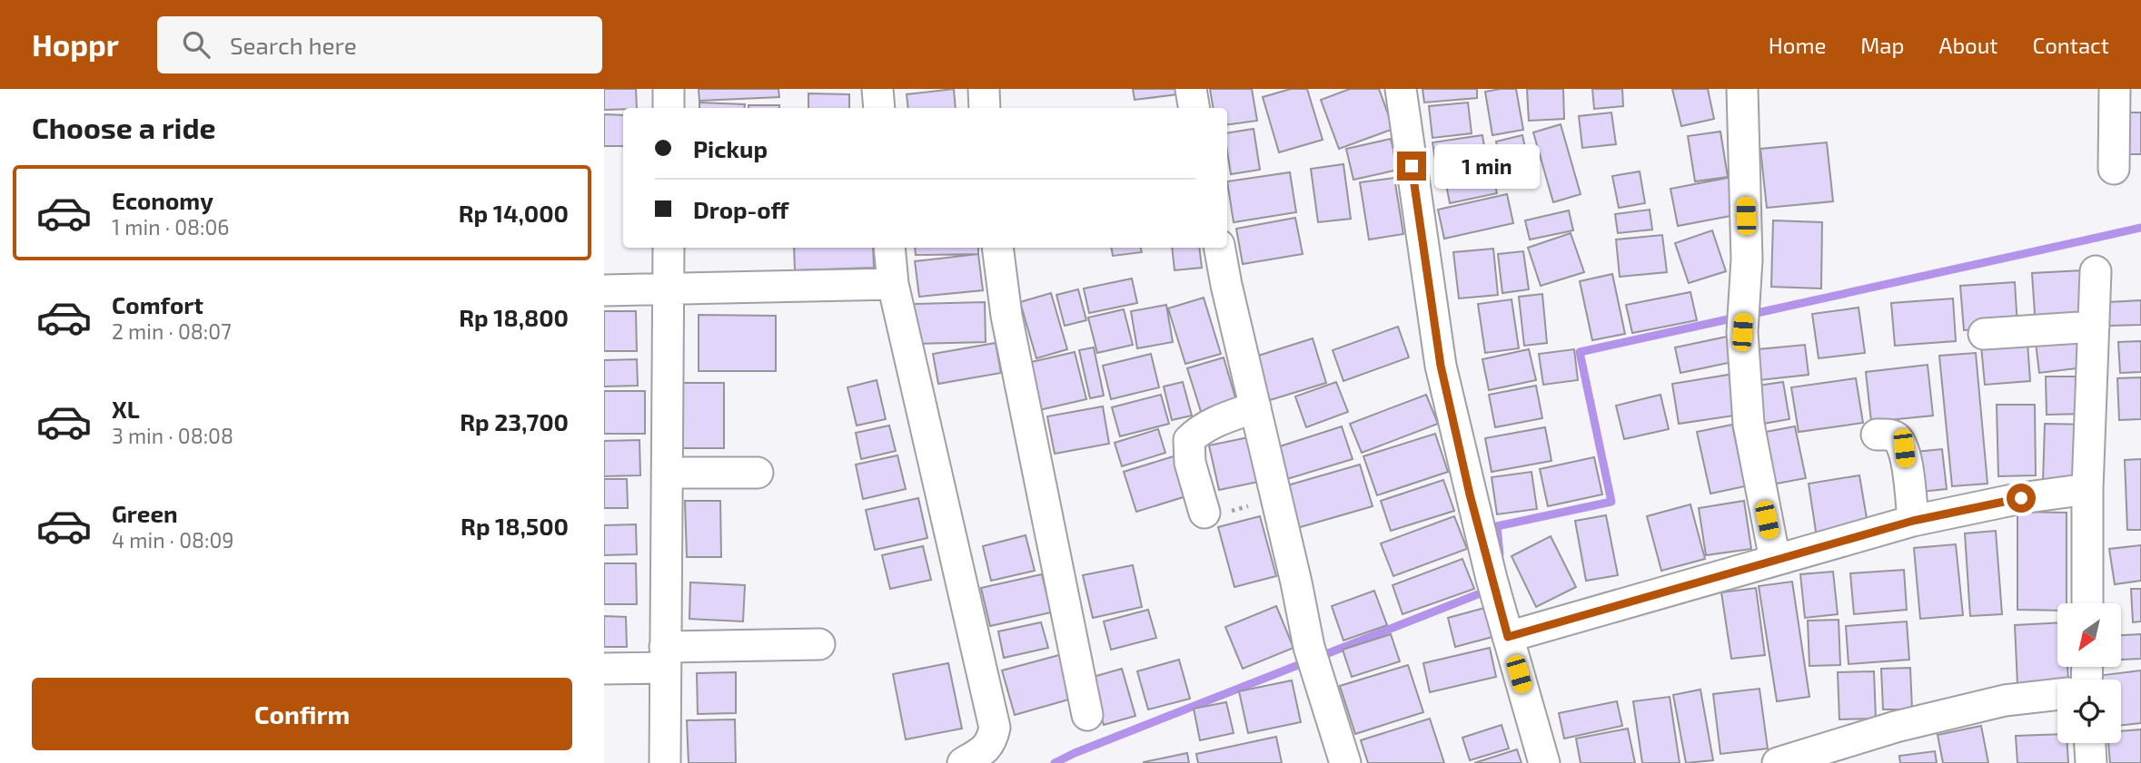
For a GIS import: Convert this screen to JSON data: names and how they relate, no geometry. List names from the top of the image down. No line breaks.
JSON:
{"north":"bottom left","page":{"header":"Hoppr","search":"Search here","nav":["Home","Map","About","Contact"],"heading":"Choose a ride","banner":["Pickup","Drop-off"],"bubble":"1 min","list":[{"name":"Economy","note":"1 min · 08:06","value":"Rp 14,000"},{"name":"Comfort","note":"2 min · 08:07","value":"Rp 18,800"},{"name":"XL","note":"3 min · 08:08","value":"Rp 23,700"},{"name":"Green","note":"4 min · 08:09","value":"Rp 18,500"}],"buttons":"Confirm"}}
